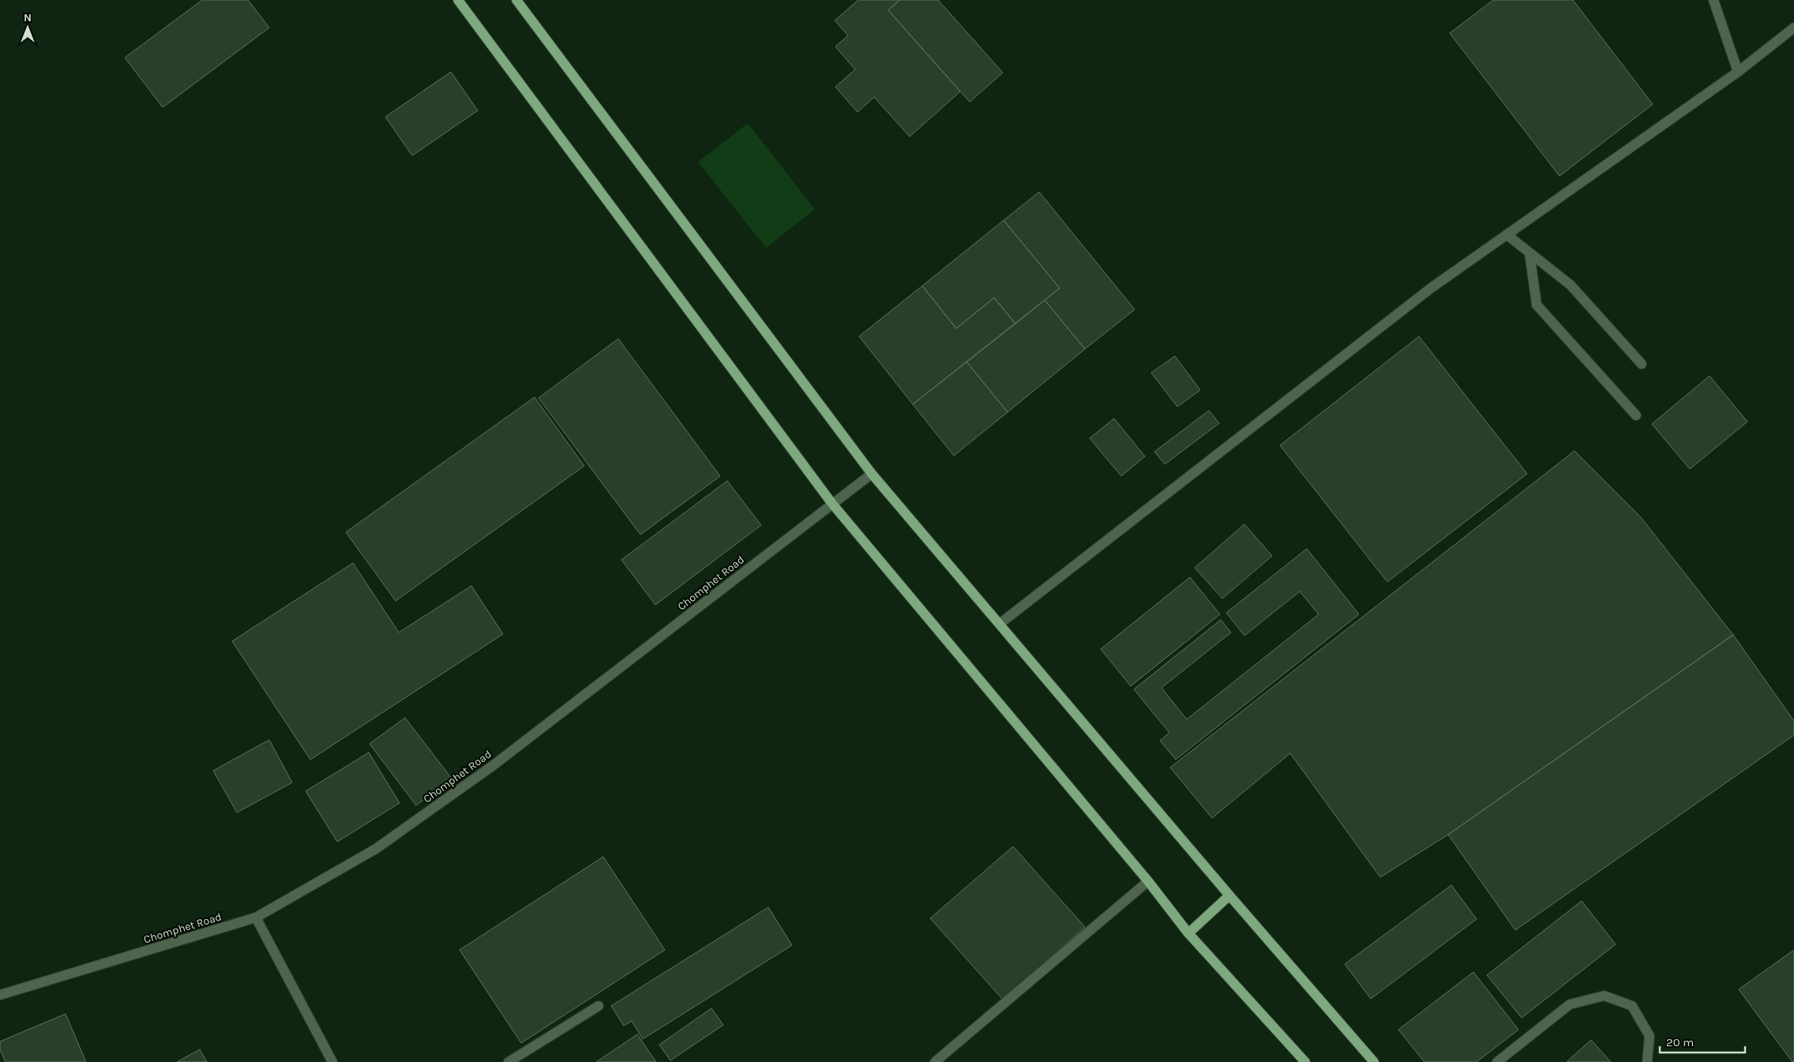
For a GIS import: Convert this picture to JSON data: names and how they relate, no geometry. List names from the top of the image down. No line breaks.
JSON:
{"streets":{"street":["Chomphet Road"]},"scale_bar":"20 m","north":"top"}
